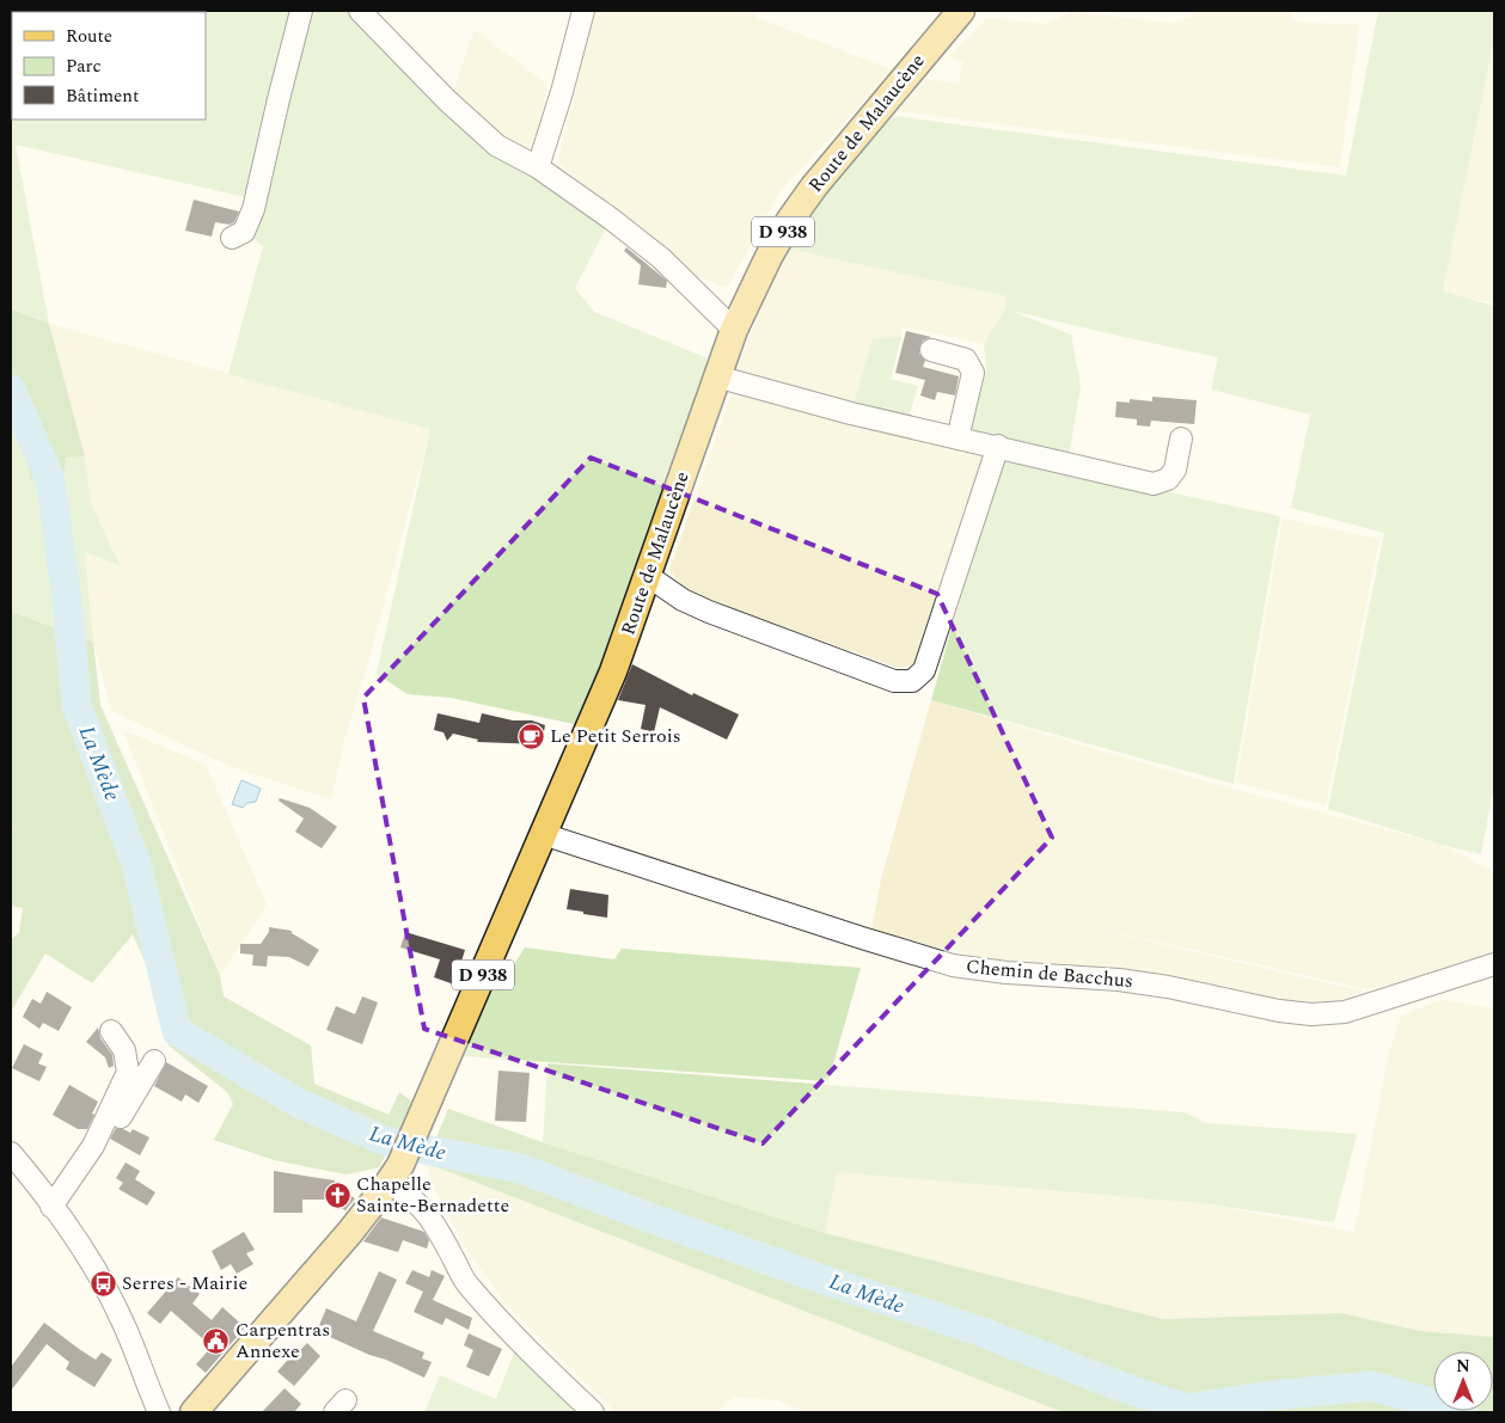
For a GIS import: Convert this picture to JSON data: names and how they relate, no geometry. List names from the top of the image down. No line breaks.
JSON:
{"streets":{"main road":["Route de Malaucène","D 938"],"street":["Chemin de Bacchus"]},"crossings":[["Route de Malaucène","D 938"],["Route de Malaucène","Chemin de Bacchus"]],"water":["La Mède"],"places":{"cafe":["Le Petit Serrois"],"church":["Chapelle Sainte-Bernadette"],"bus stop":["Serres - Mairie"],"public building":["Carpentras Annexe"]},"legend":["Route","Parc","Bâtiment"],"north":"top"}
